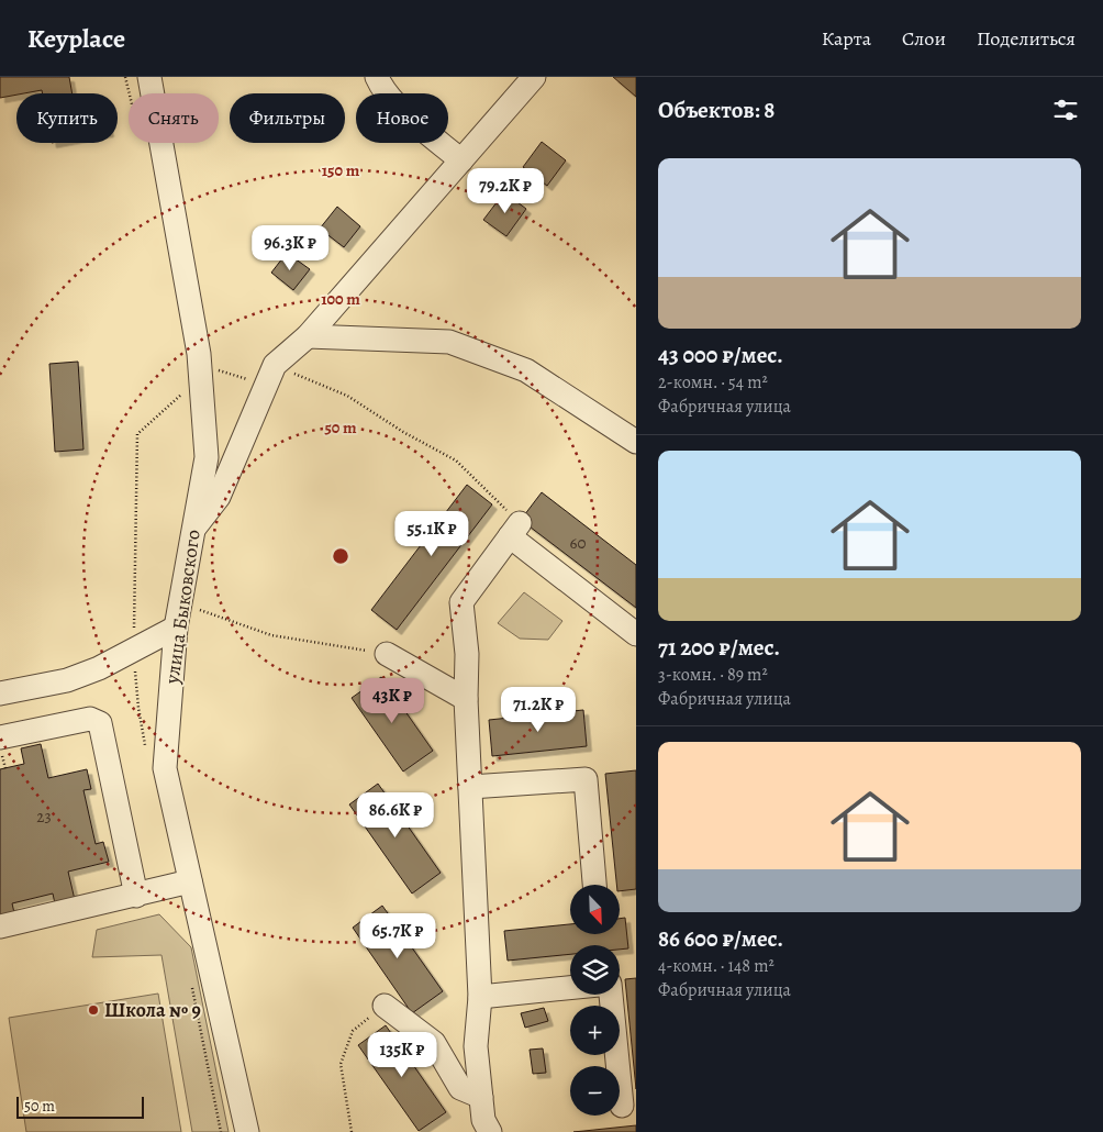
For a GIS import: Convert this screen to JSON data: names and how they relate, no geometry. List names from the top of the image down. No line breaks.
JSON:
{"streets":{"street":["улица Быковского"]},"places":["Школа № 9"],"house_numbers":["60","23"],"scale_bar":"50 m","north":"bottom right","page":{"header":"Keyplace","nav":["Карта","Слои","Поделиться"],"heading":"Объектов: 8","chip":["Купить","Снять","Фильтры","Новое"],"list":[{"name":"43 000 ₽/мес.","note":"2-комн. · 54 m² · Фабричная улица"},{"name":"71 200 ₽/мес.","note":"3-комн. · 89 m² · Фабричная улица"},{"name":"86 600 ₽/мес.","note":"4-комн. · 148 m² · Фабричная улица"}],"price":["79.2K ₽","96.3K ₽","55.1K ₽","43K ₽","71.2K ₽","86.6K ₽","65.7K ₽","135K ₽"],"map_buttons":["+","−"],"scale":"50 m"},"rings":["150 m","100 m","50 m"]}
